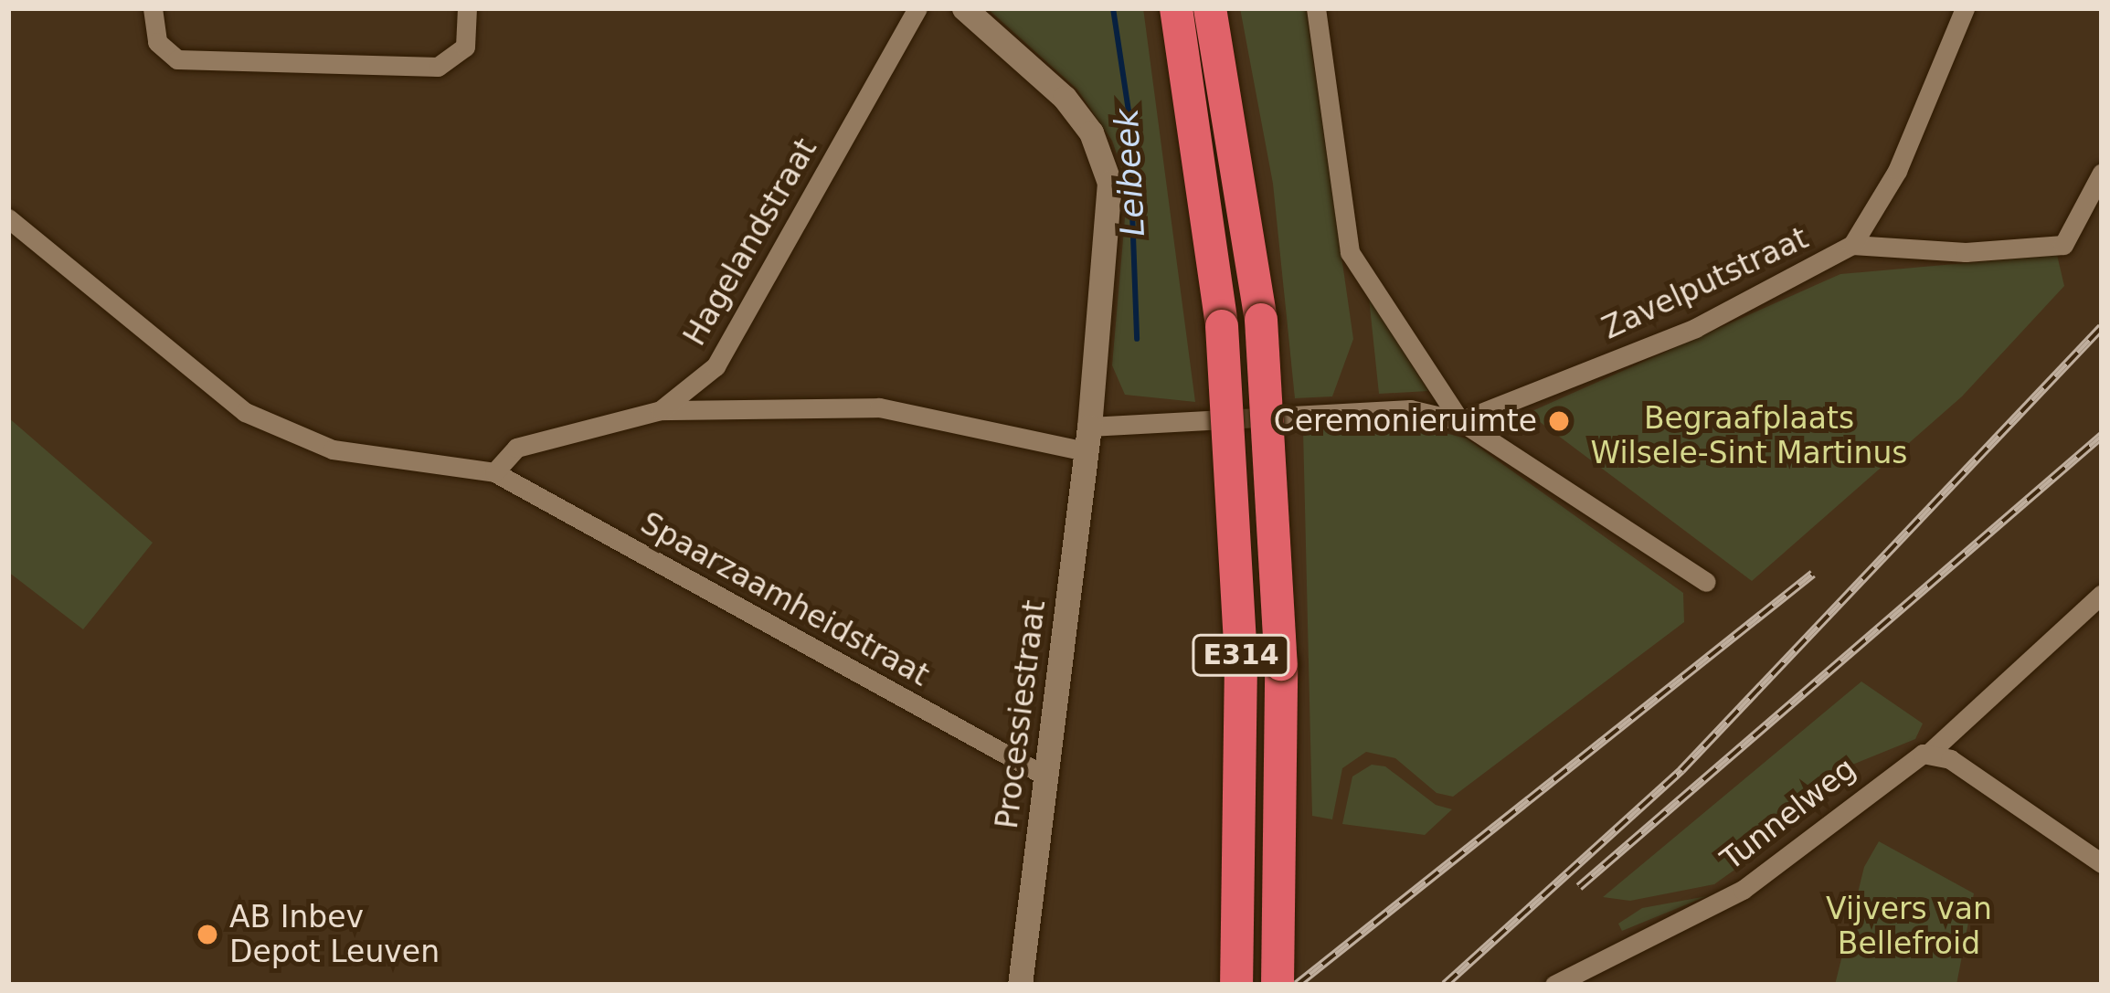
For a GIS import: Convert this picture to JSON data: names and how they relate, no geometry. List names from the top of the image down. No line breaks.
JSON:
{"streets":{"highway":["E314"],"street":["Hagelandstraat","Zavelputstraat","Spaarzaamheidstraat","Processiestraat","Tunnelweg"]},"crossings":[["Hagelandstraat","Spaarzaamheidstraat"],["Spaarzaamheidstraat","Processiestraat"]],"water":["Leibeek"],"parks":["Begraafplaats Wilsele-Sint Martinus","Vijvers van Bellefroid"],"places":["Ceremonieruimte","AB Inbev Depot Leuven"]}
